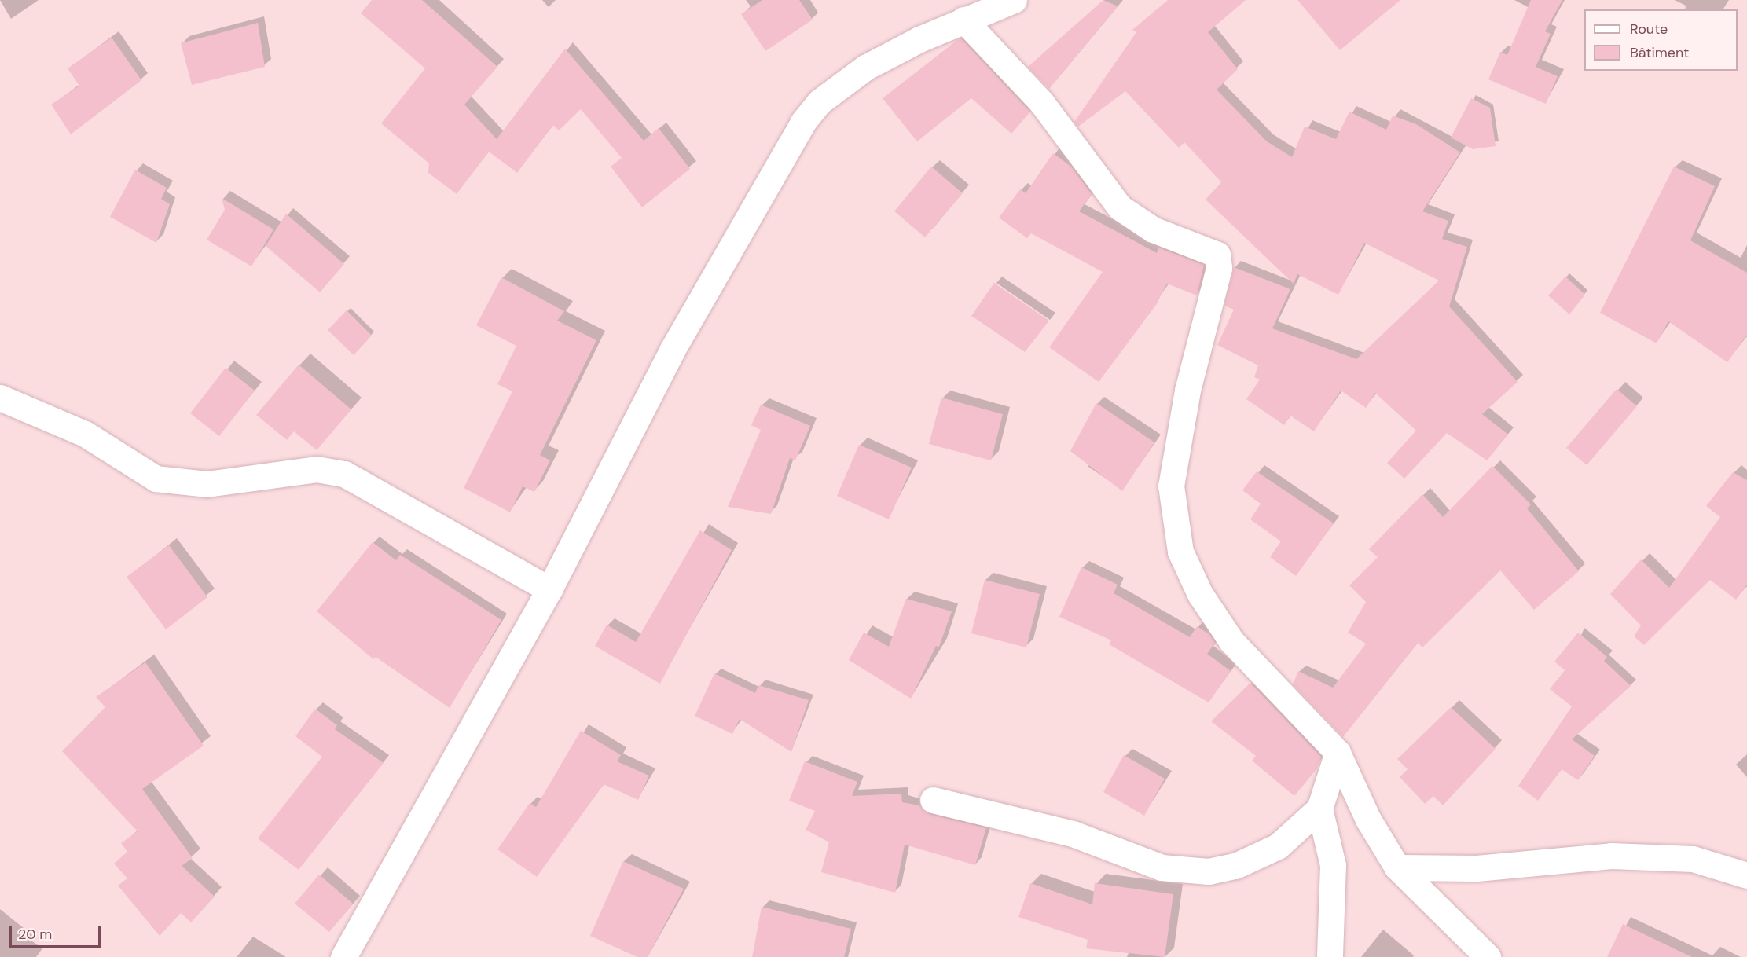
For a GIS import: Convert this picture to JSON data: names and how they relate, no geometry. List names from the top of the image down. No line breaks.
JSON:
{"legend":["Route","Bâtiment"],"scale_bar":"20 m"}
